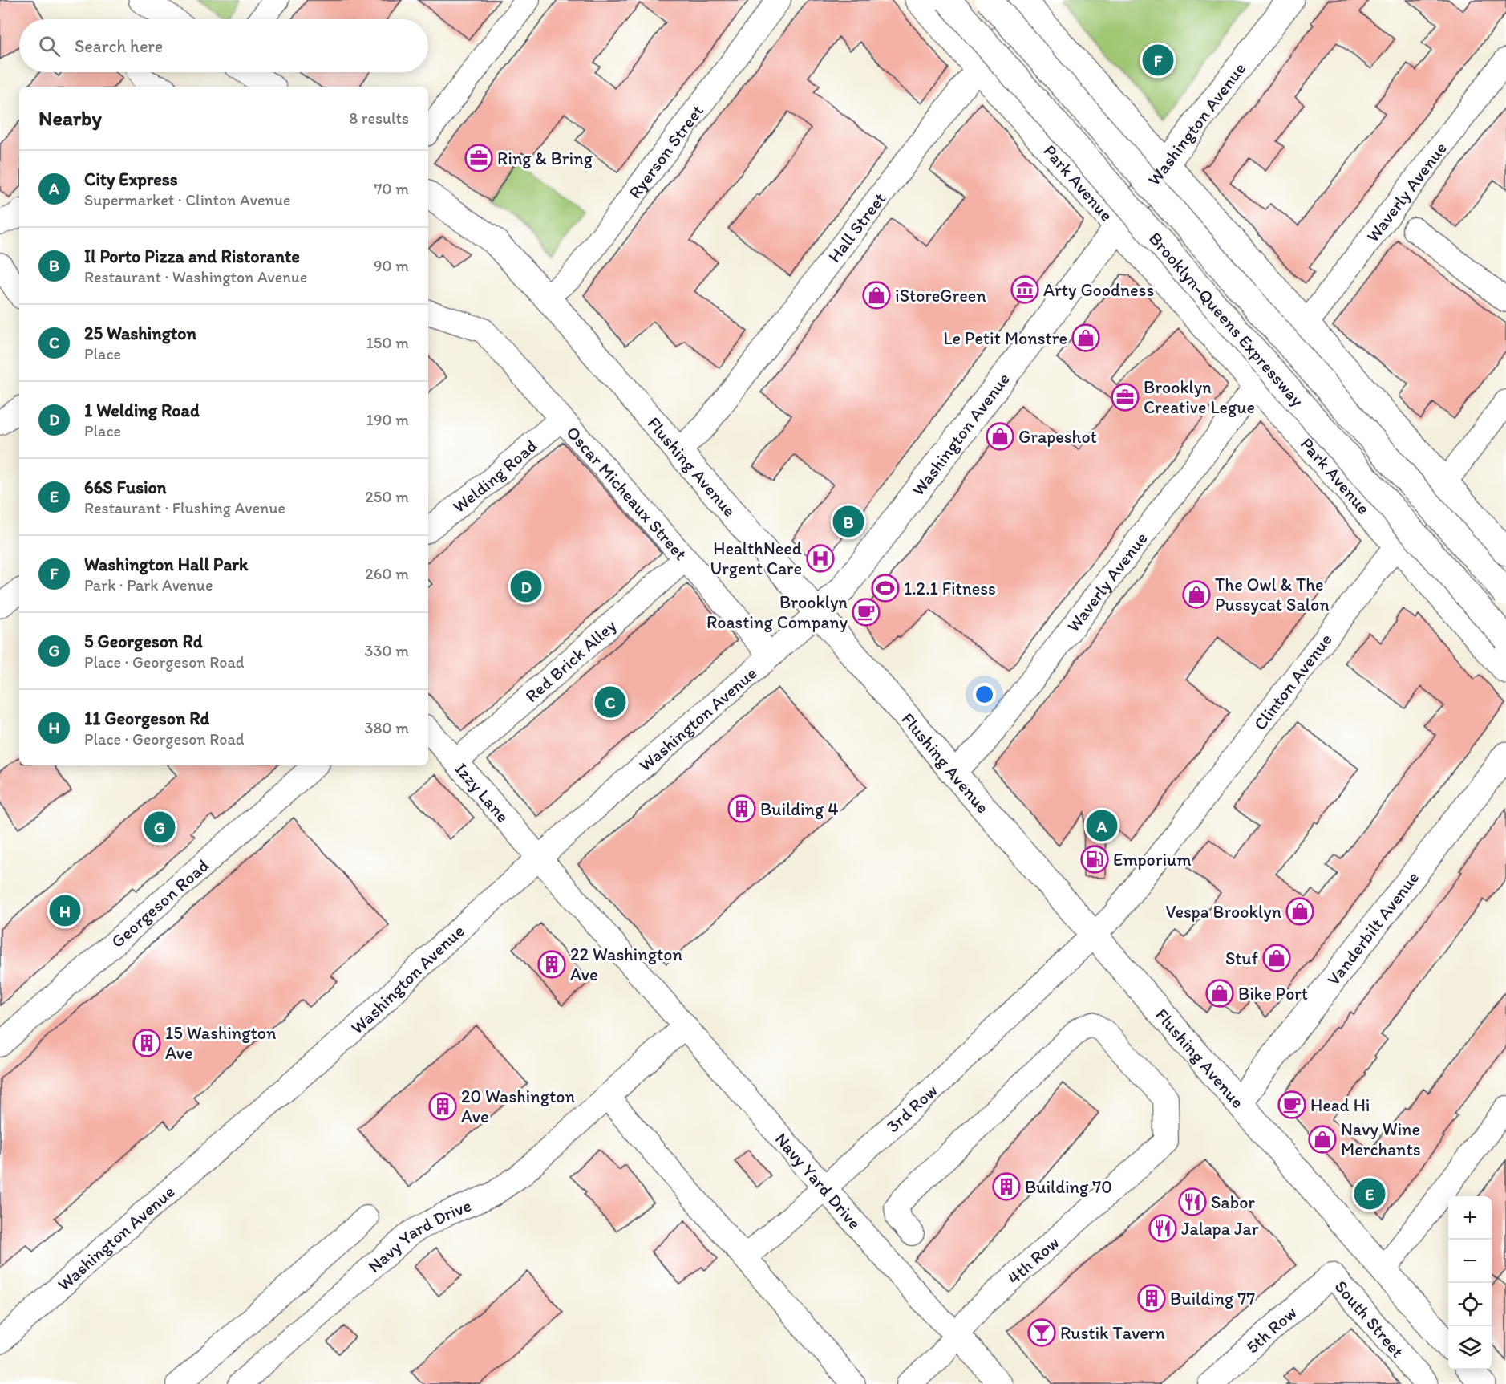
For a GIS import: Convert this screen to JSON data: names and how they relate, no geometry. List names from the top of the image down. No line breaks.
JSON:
{"streets":{"main road":["Washington Avenue","Park Avenue","Brooklyn-Queens Expressway","Flushing Avenue","Vanderbilt Avenue"],"street":["Ryerson Street","Waverly Avenue","Hall Street","Welding Road","Oscar Micheaux Street","Red Brick Alley","Clinton Avenue","Izzy Lane","Georgeson Road","3rd Row","Navy Yard Drive","4th Row","South Street","5th Row"]},"crossings":[["Washington Avenue","Park Avenue"],["Washington Avenue","Flushing Avenue"],["Washington Avenue","Oscar Micheaux Street"],["Washington Avenue","Izzy Lane"],["Washington Avenue","Navy Yard Drive"],["Ryerson Street","Flushing Avenue"],["Park Avenue","Waverly Avenue"],["Park Avenue","Hall Street"],["Park Avenue","Clinton Avenue"],["Waverly Avenue","Flushing Avenue"],["Hall Street","Flushing Avenue"],["Flushing Avenue","Clinton Avenue"],["Flushing Avenue","Vanderbilt Avenue"],["Welding Road","Oscar Micheaux Street"],["Oscar Micheaux Street","Red Brick Alley"],["Red Brick Alley","Izzy Lane"],["Clinton Avenue","3rd Row"],["Izzy Lane","Navy Yard Drive"],["3rd Row","Navy Yard Drive"],["Navy Yard Drive","4th Row"],["South Street","5th Row"]],"places":{"office":["Ring & Bring","Brooklyn Creative Legue"],"museum":["Arty Goodness"],"shop":["iStoreGreen","Le Petit Monstre","Grapeshot","The Owl & The Pussycat Salon","Vespa Brooklyn","Stuf","Bike Port","Navy Wine Merchants"],"hospital":["HealthNeed Urgent Care"],"sports":["1.2.1 Fitness"],"cafe":["Brooklyn Roasting Company","Head Hi"],"building":["Building 4","22 Washington Ave","15 Washington Ave","20 Washington Ave","Building 70","Building 77"],"fuel station":["Emporium"],"restaurant":["Sabor","Jalapa Jar"],"bar":["Rustik Tavern"]},"page":{"search":"Search here","pins":["F","B","D","C","A","G","H","E"],"heading":["Nearby","8 results"],"list":[{"mark":"A","name":"City Express","note":"Supermarket · Clinton Avenue","value":"70 m"},{"mark":"B","name":"Il Porto Pizza and Ristorante","note":"Restaurant · Washington Avenue","value":"90 m"},{"mark":"C","name":"25 Washington","note":"Place","value":"150 m"},{"mark":"D","name":"1 Welding Road","note":"Place","value":"190 m"},{"mark":"E","name":"66S Fusion","note":"Restaurant · Flushing Avenue","value":"250 m"},{"mark":"F","name":"Washington Hall Park","note":"Park · Park Avenue","value":"260 m"},{"mark":"G","name":"5 Georgeson Rd","note":"Place · Georgeson Road","value":"330 m"},{"mark":"H","name":"11 Georgeson Rd","note":"Place · Georgeson Road","value":"380 m"}],"map_buttons":["+","−"]}}
